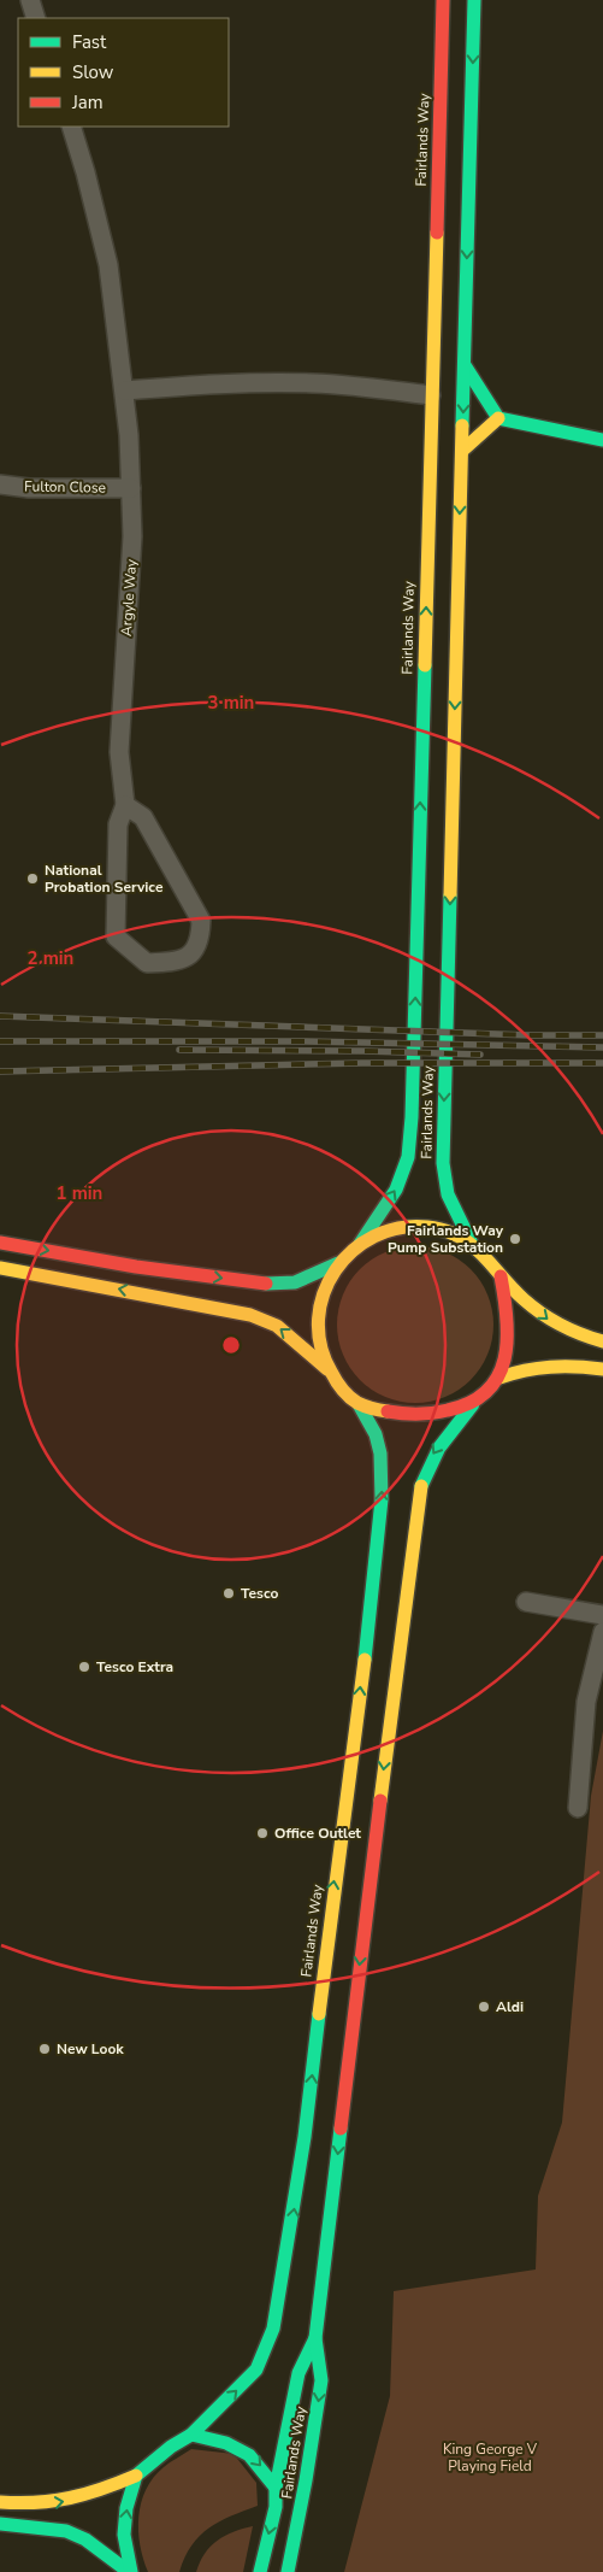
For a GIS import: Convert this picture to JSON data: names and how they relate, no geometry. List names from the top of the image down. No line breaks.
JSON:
{"streets":{"main road":["Fairlands Way"],"street":["Fulton Close","Argyle Way"]},"crossings":[["Fulton Close","Argyle Way"]],"parks":["King George V Playing Field"],"places":["National Probation Service","Fairlands Way Pump Substation","Tesco","Tesco Extra","Office Outlet","Aldi","New Look"],"legend":["Fast","Slow","Jam"],"rings":["3 min","2 min","1 min"]}
